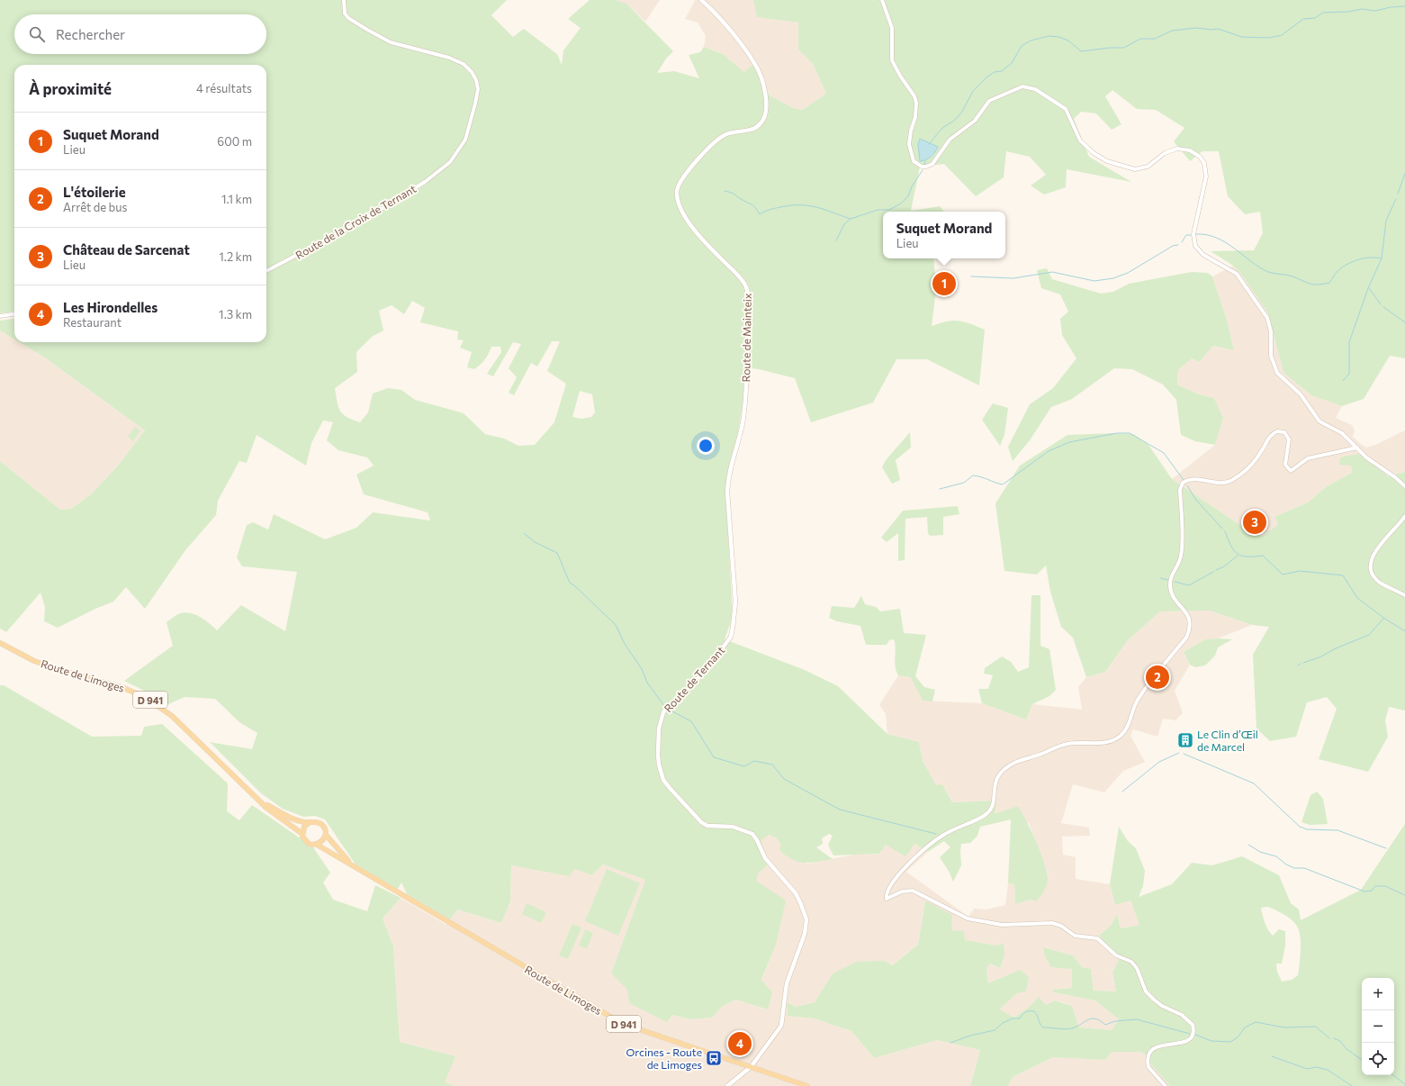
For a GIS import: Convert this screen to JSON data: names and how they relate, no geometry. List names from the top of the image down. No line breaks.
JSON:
{"streets":{"main road":["Route de Mainteix","Route de Limoges","Route de Ternant","D 941"],"street":["Route de la Croix de Ternant"]},"crossings":[["Route de Mainteix","Route de Ternant"],["Route de Limoges","Route de Ternant"]],"places":{"building":["Le Clin d’Œil de Marcel"],"bus stop":["Orcines - Route de Limoges"]},"page":{"search":"Rechercher","heading":["À proximité","4 résultats"],"list":[{"mark":"1","name":"Suquet Morand","note":"Lieu","value":"600 m"},{"mark":"2","name":"L'étoilerie","note":"Arrêt de bus","value":"1.1 km"},{"mark":"3","name":"Château de Sarcenat","note":"Lieu","value":"1.2 km"},{"mark":"4","name":"Les Hirondelles","note":"Restaurant","value":"1.3 km"}],"popup":["Suquet Morand","Lieu"],"pins":["1","3","2","4"],"map_buttons":["+","−"]}}
